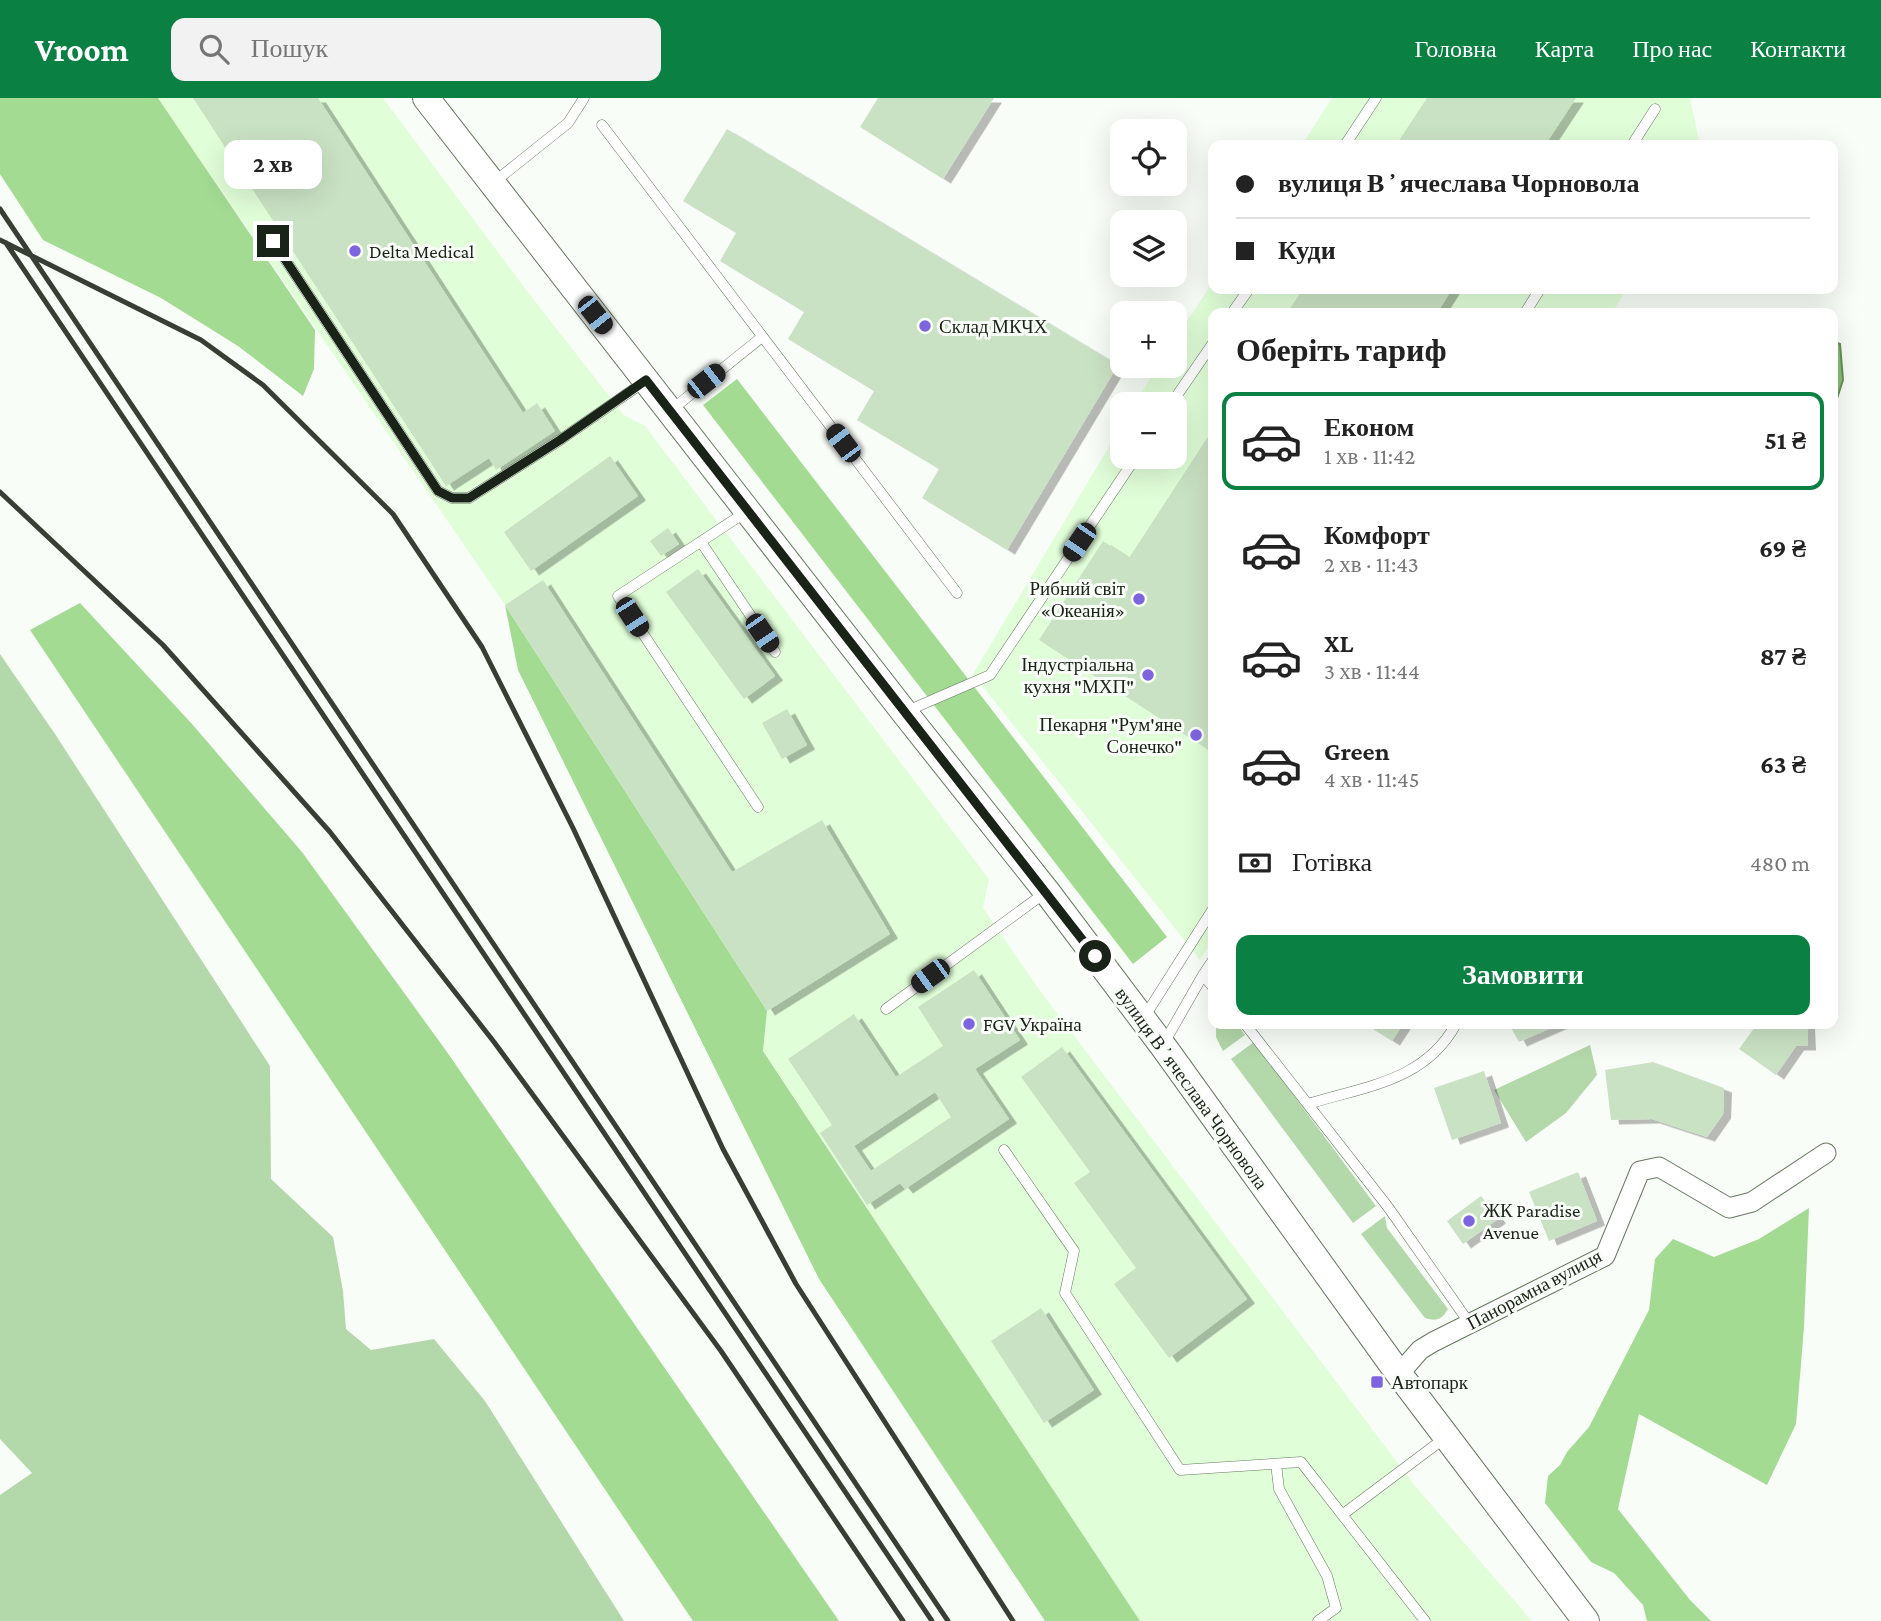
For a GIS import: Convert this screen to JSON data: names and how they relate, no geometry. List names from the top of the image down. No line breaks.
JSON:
{"streets":{"main road":["вулиця Вʼячеслава Чорновола"],"street":["Панорамна вулиця"]},"crossings":[["вулиця Вʼячеслава Чорновола","Панорамна вулиця"]],"places":{"other":["Delta Medical","Склад МКЧХ","Рибний світ «Океанія»","Індустріальна кухня \"МХП\"","Пекарня \"Рум'яне Сонечко\"","FGV Україна","ЖК Paradise Avenue"],"transit":["Автопарк"]},"page":{"header":"Vroom","search":"Пошук","nav":["Головна","Карта","Про нас","Контакти"],"map_buttons":["+","−"],"bubble":"2 хв","banner":["вулиця Вʼячеслава Чорновола","Куди"],"heading":"Оберіть тариф","list":[{"name":"Економ","note":"1 хв · 11:42","value":"51 ₴"},{"name":"Комфорт","note":"2 хв · 11:43","value":"69 ₴"},{"name":"XL","note":"3 хв · 11:44","value":"87 ₴"},{"name":"Green","note":"4 хв · 11:45","value":"63 ₴"}],"pay":["Готівка","480 m"],"buttons":"Замовити"}}
